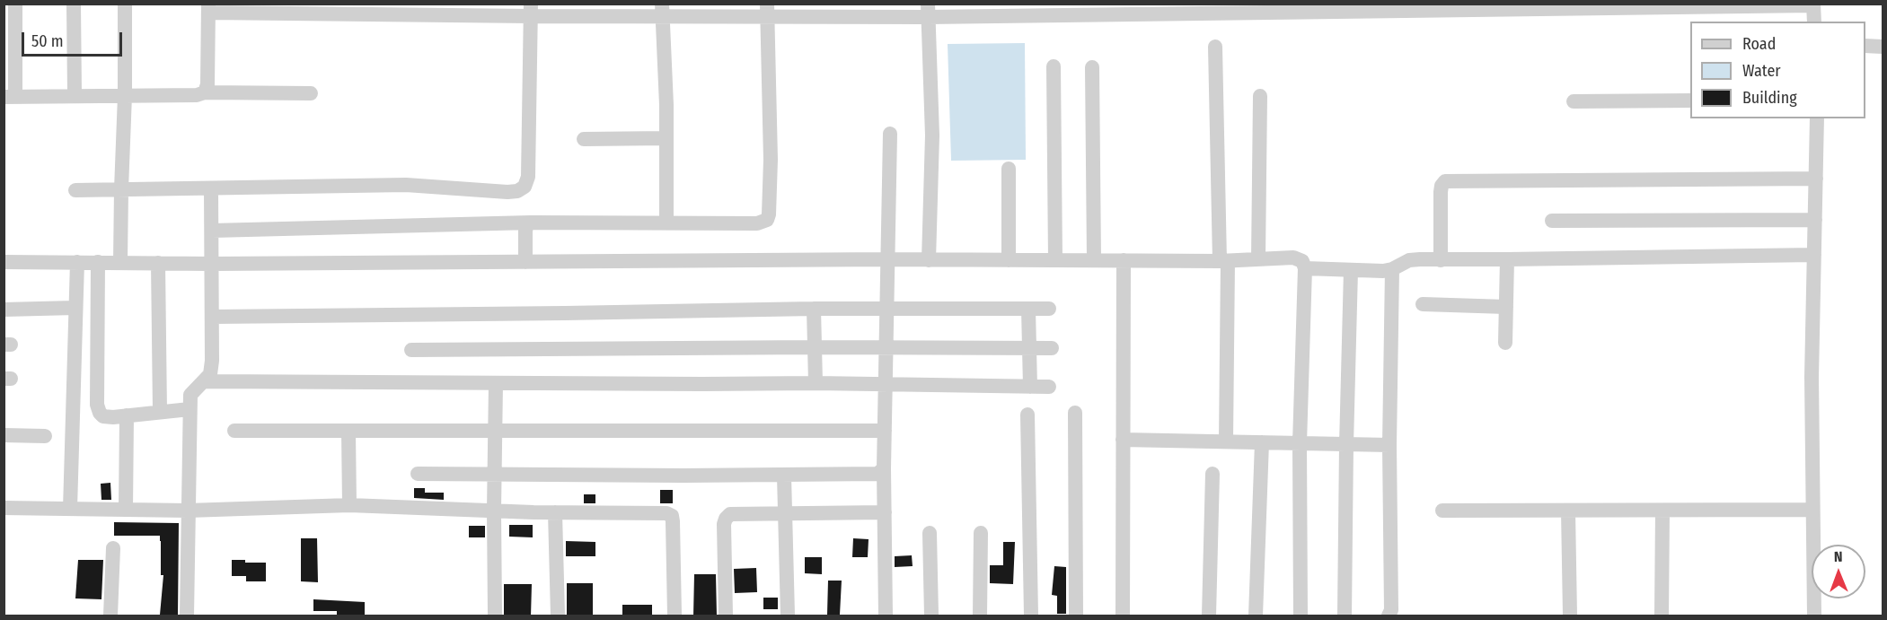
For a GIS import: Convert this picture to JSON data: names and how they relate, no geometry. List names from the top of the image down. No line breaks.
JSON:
{"legend":["Road","Water","Building"],"scale_bar":"50 m","north":"top"}
